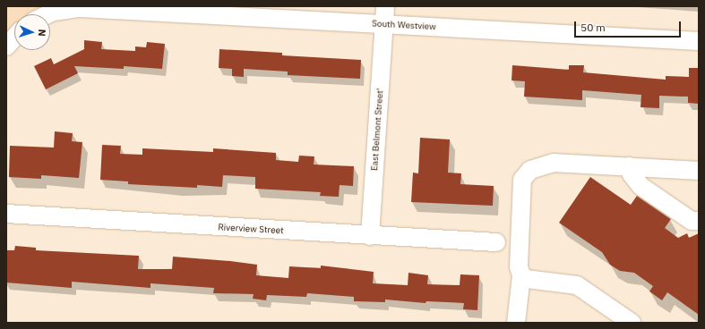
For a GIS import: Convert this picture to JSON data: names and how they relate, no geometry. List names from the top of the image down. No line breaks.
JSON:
{"streets":{"street":["South Westview","East Belmont Street'","Riverview Street"]},"crossings":[["South Westview","East Belmont Street'"],["East Belmont Street'","Riverview Street"]],"scale_bar":"50 m","north":"right"}
